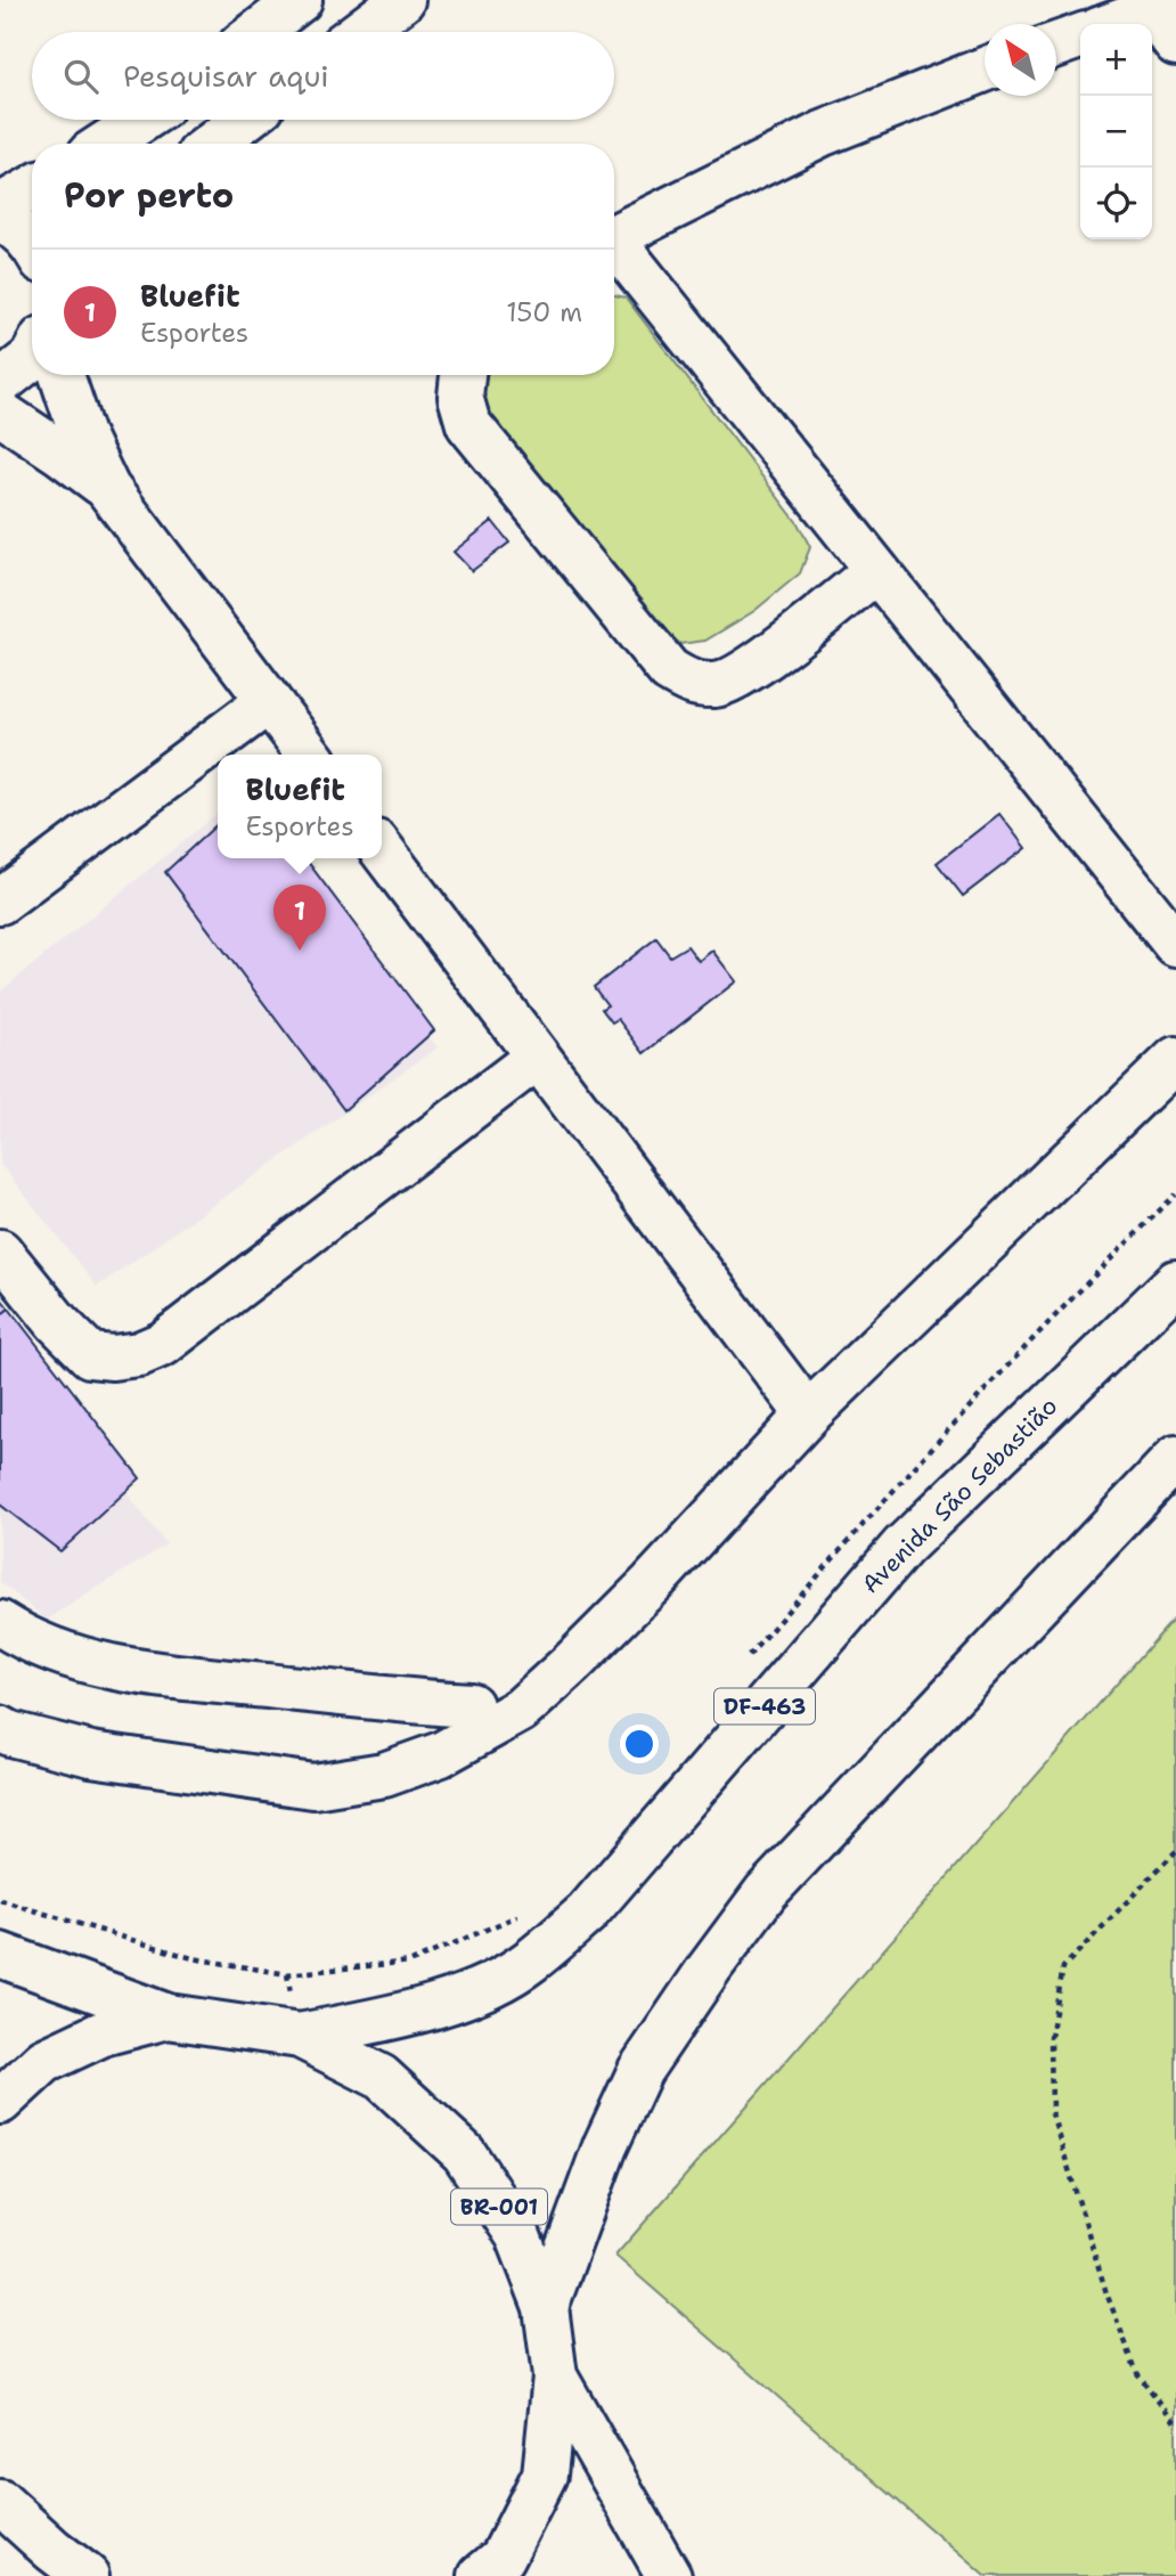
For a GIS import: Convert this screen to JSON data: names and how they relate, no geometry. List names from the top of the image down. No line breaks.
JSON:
{"streets":{"main road":["Avenida São Sebastião","DF-463","BR-001"]},"crossings":[["Avenida São Sebastião","BR-001"]],"north":"top left","page":{"map_buttons":["+","−"],"search":"Pesquisar aqui","heading":"Por perto","list":[{"mark":"1","name":"Bluefit","note":"Esportes","value":"150 m"}],"popup":["Bluefit","Esportes"],"pins":"1"}}
